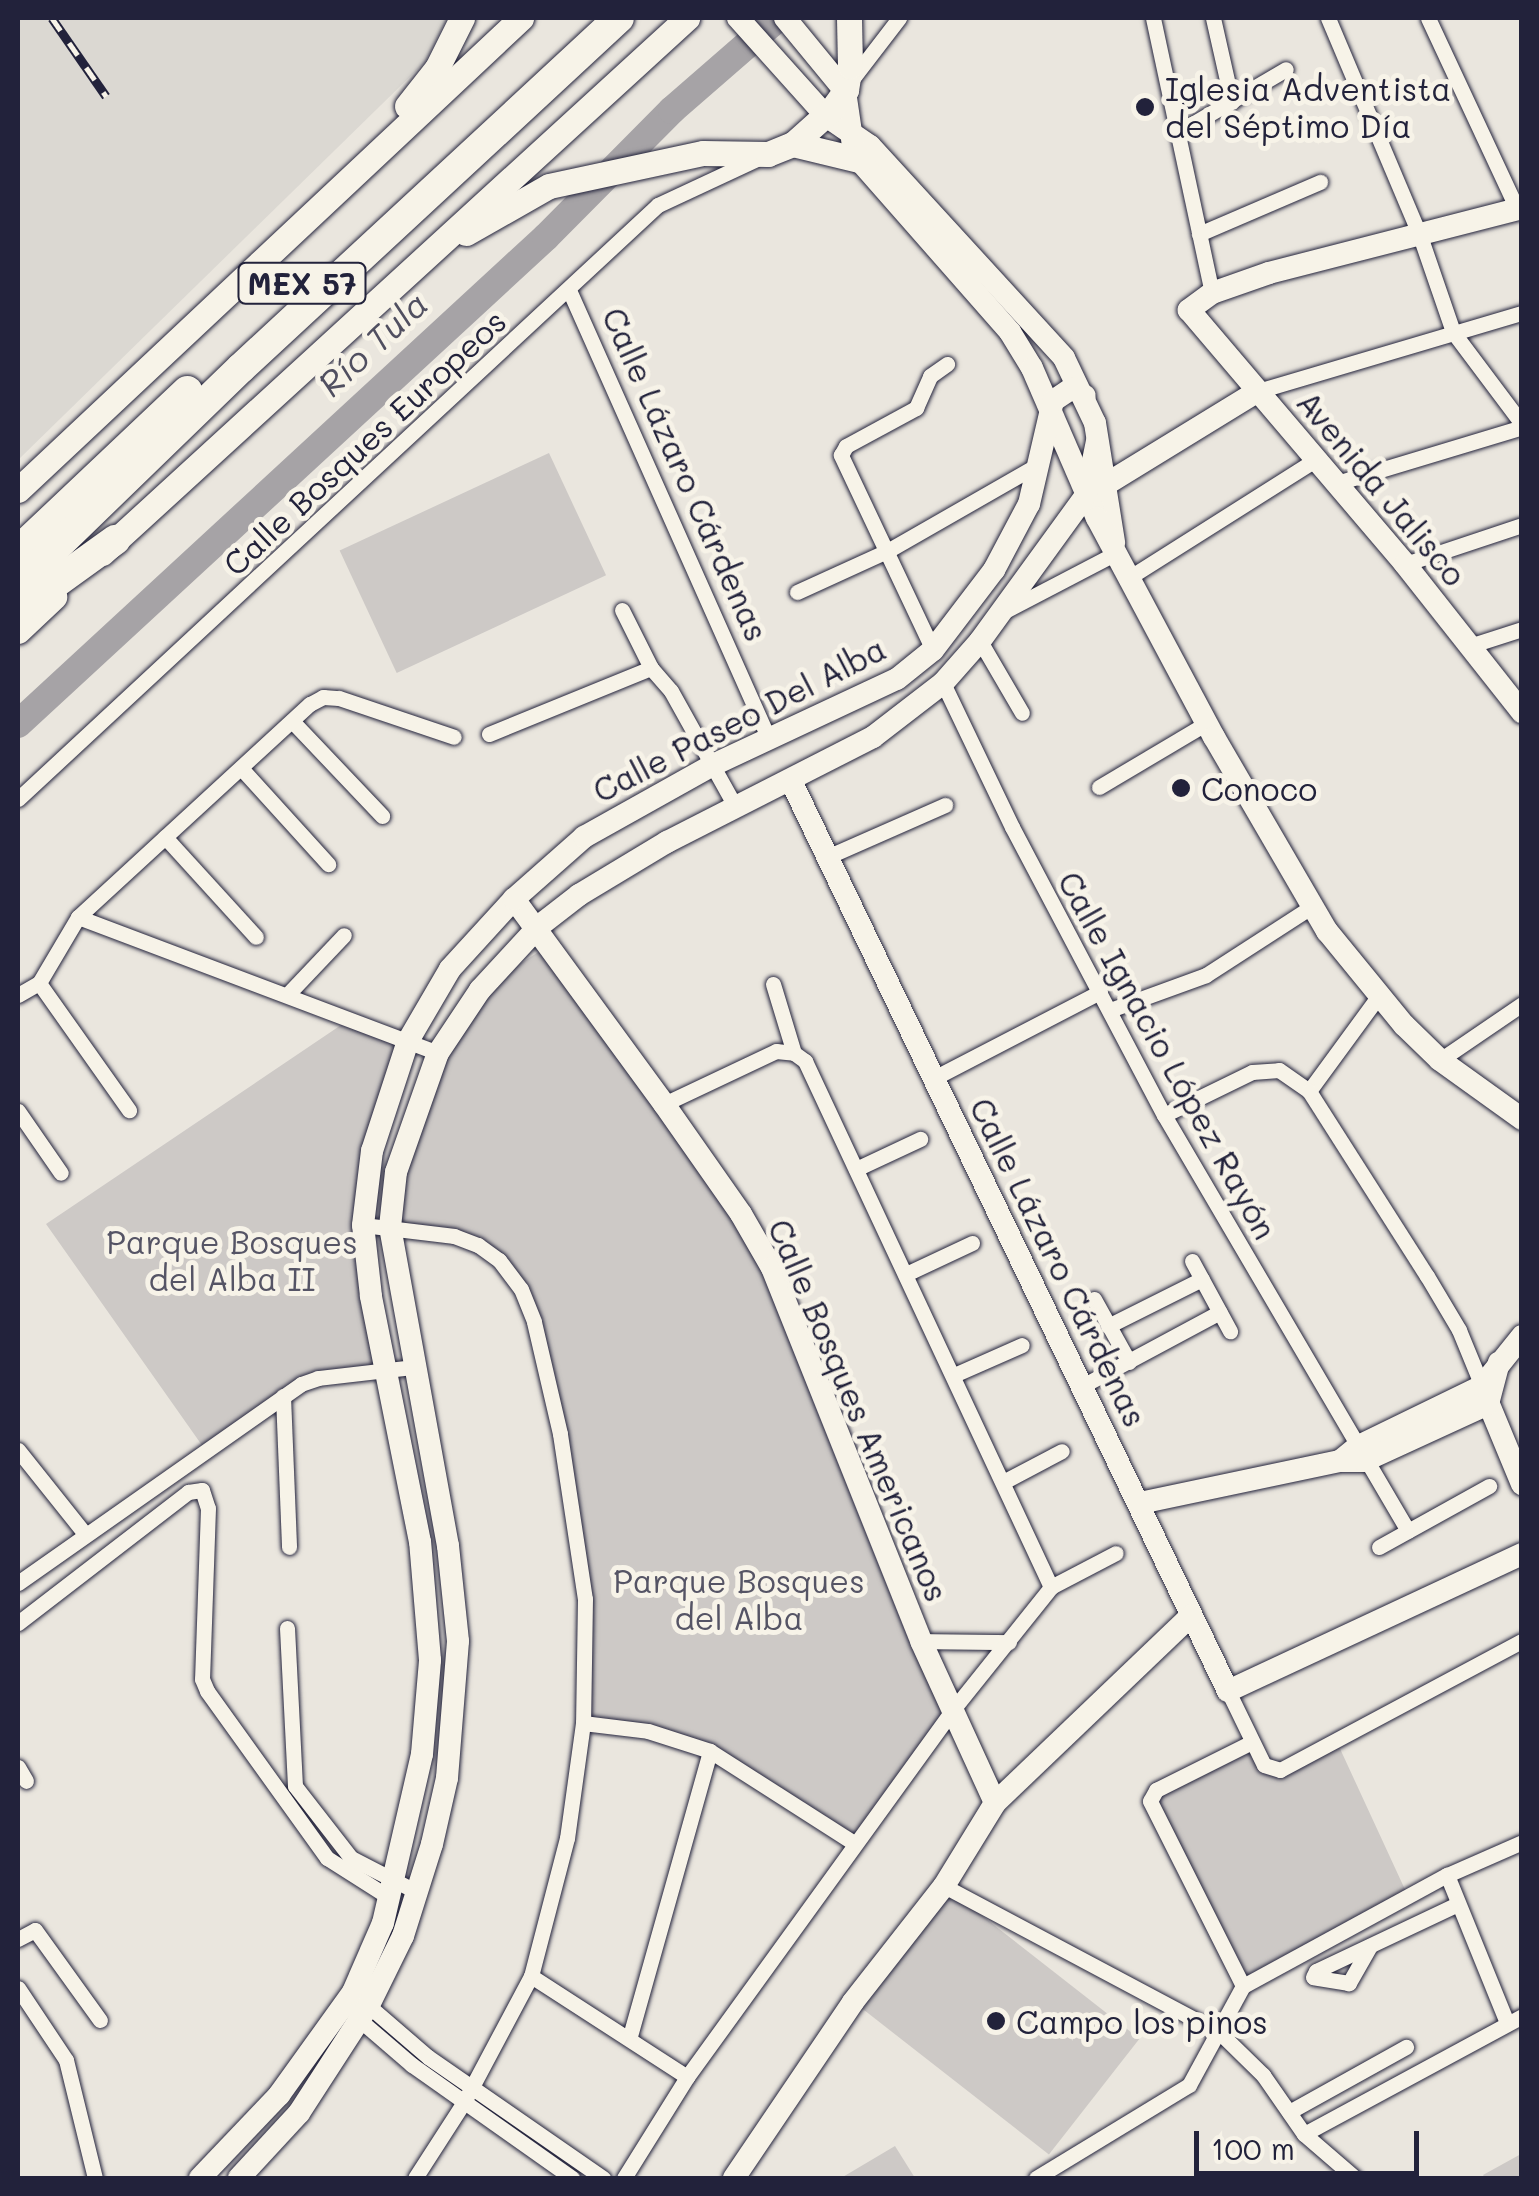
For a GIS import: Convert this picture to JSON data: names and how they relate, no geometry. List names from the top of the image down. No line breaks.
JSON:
{"streets":{"highway":["MEX 57"],"street":["Calle Bosques Europeos","Calle Lázaro Cárdenas","Avenida Jalisco","Calle Paseo Del Alba","Calle Ignacio López Rayón","Calle Bosques Americanos"]},"crossings":[["Calle Bosques Europeos","Calle Lázaro Cárdenas"],["Calle Lázaro Cárdenas","Calle Paseo Del Alba"],["Calle Paseo Del Alba","Calle Ignacio López Rayón"],["Calle Paseo Del Alba","Calle Bosques Americanos"]],"water":["Río Tula"],"parks":["Parque Bosques del Alba II","Parque Bosques del Alba"],"places":["Iglesia Adventista del Séptimo Día","Conoco","Campo los pinos"],"scale_bar":"100 m"}
